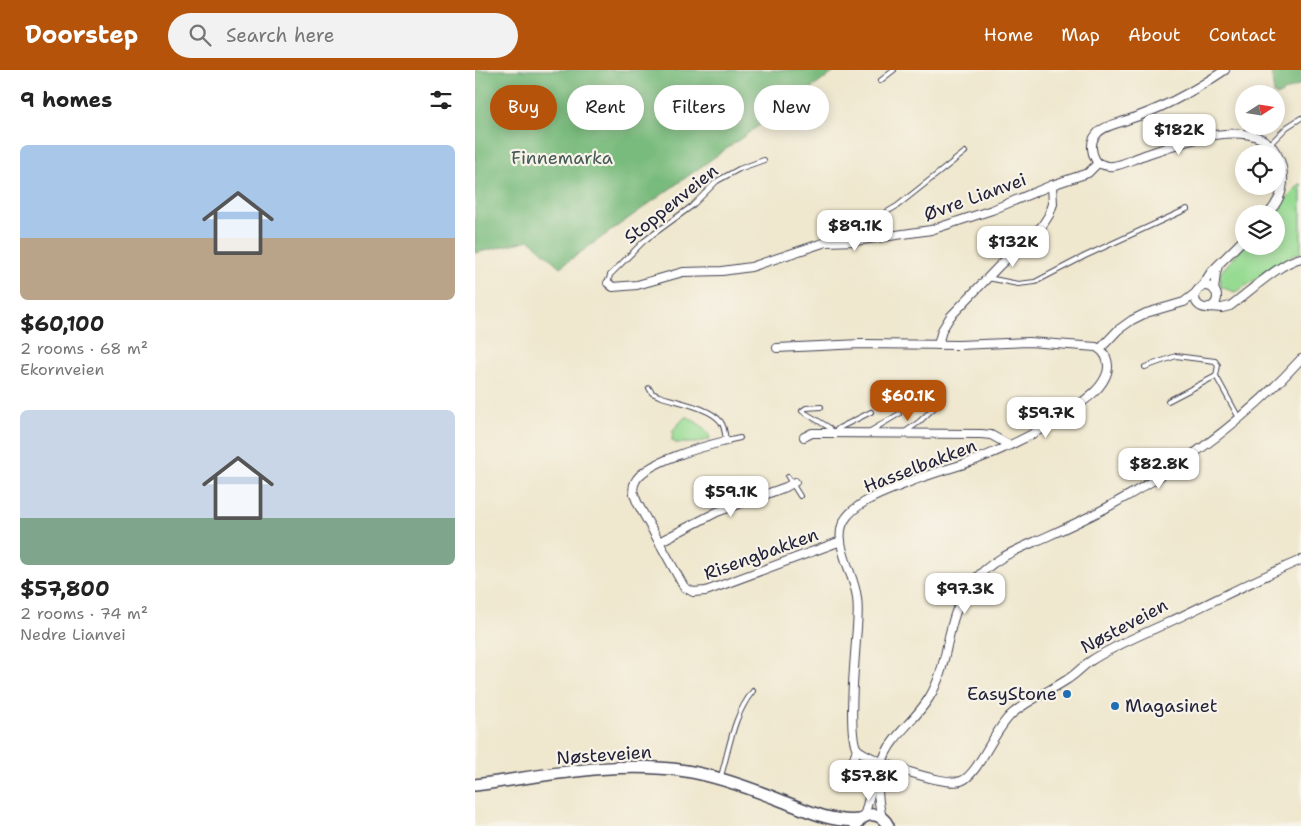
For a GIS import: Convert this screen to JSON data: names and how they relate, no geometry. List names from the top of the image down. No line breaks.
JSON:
{"streets":{"main road":["Nøsteveien"],"street":["Øvre Lianvei","Hasselbakken","Risengbakken"],"lane":["Stoppenveien"]},"crossings":[["Øvre Lianvei","Stoppenveien"],["Hasselbakken","Risengbakken"]],"parks":["Finnemarka"],"places":["EasyStone","Magasinet"],"north":"right","page":{"header":"Doorstep","search":"Search here","nav":["Home","Map","About","Contact"],"heading":"9 homes","chip":["Buy","Rent","Filters","New"],"price":["$182K","$89.1K","$132K","$60.1K","$59.7K","$82.8K","$59.1K","$97.3K","$57.8K"],"list":[{"name":"$60,100","note":"2 rooms · 68 m² · Ekornveien"},{"name":"$57,800","note":"2 rooms · 74 m² · Nedre Lianvei"}]}}
